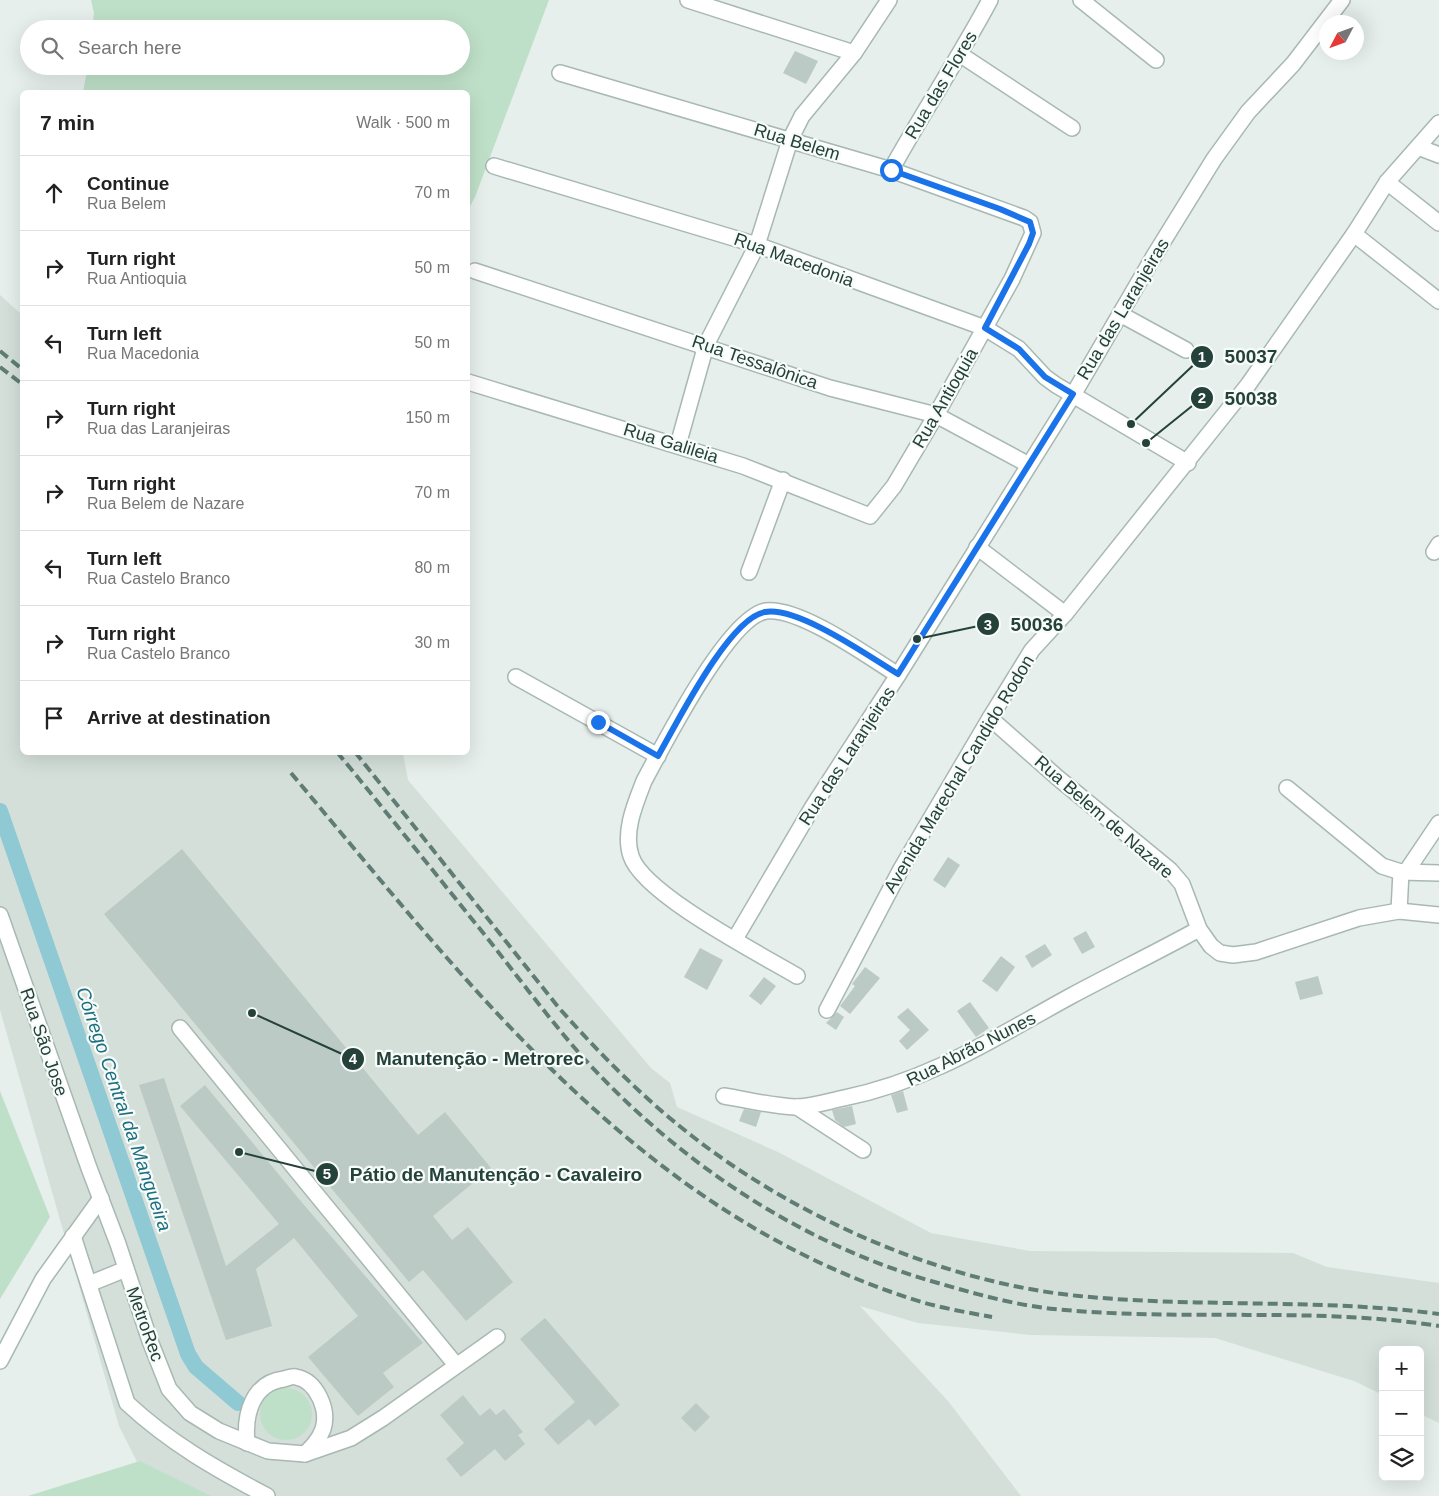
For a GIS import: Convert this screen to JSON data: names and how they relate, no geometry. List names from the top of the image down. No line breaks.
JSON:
{"streets":{"street":["Rua das Flores","Rua Belem","Rua Macedonia","Rua das Laranjeiras","Rua Tessalônica","Rua Antioquia","Rua Galileia","Avenida Marechal Candido Rodon","Rua Belem de Nazare","Rua São Jose","Rua Abrão Nunes","MetroRec"]},"crossings":[["Rua das Flores","Rua Belem"],["Rua Belem","Rua Antioquia"],["Rua Macedonia","Rua das Laranjeiras"],["Rua Macedonia","Rua Antioquia"],["Rua Macedonia","Avenida Marechal Candido Rodon"],["Rua das Laranjeiras","Rua Tessalônica"],["Rua Tessalônica","Rua Antioquia"],["Rua Antioquia","Rua Galileia"],["Avenida Marechal Candido Rodon","Rua Belem de Nazare"],["Rua Belem de Nazare","Rua Abrão Nunes"],["Rua São Jose","MetroRec"]],"water":["Córrego Central da Mangueira"],"places":["50037","50038","50036","Manutenção - Metrorec","Pátio de Manutenção - Cavaleiro"],"north":"bottom left","page":{"search":"Search here","heading":["7 min","Walk · 500 m"],"list":[["Continue","Rua Belem","70 m"],["Turn right","Rua Antioquia","50 m"],["Turn left","Rua Macedonia","50 m"],["Turn right","Rua das Laranjeiras","150 m"],["Turn right","Rua Belem de Nazare","70 m"],["Turn left","Rua Castelo Branco","80 m"],["Turn right","Rua Castelo Branco","30 m"],"Arrive at destination"],"map_buttons":["+","−"]}}
